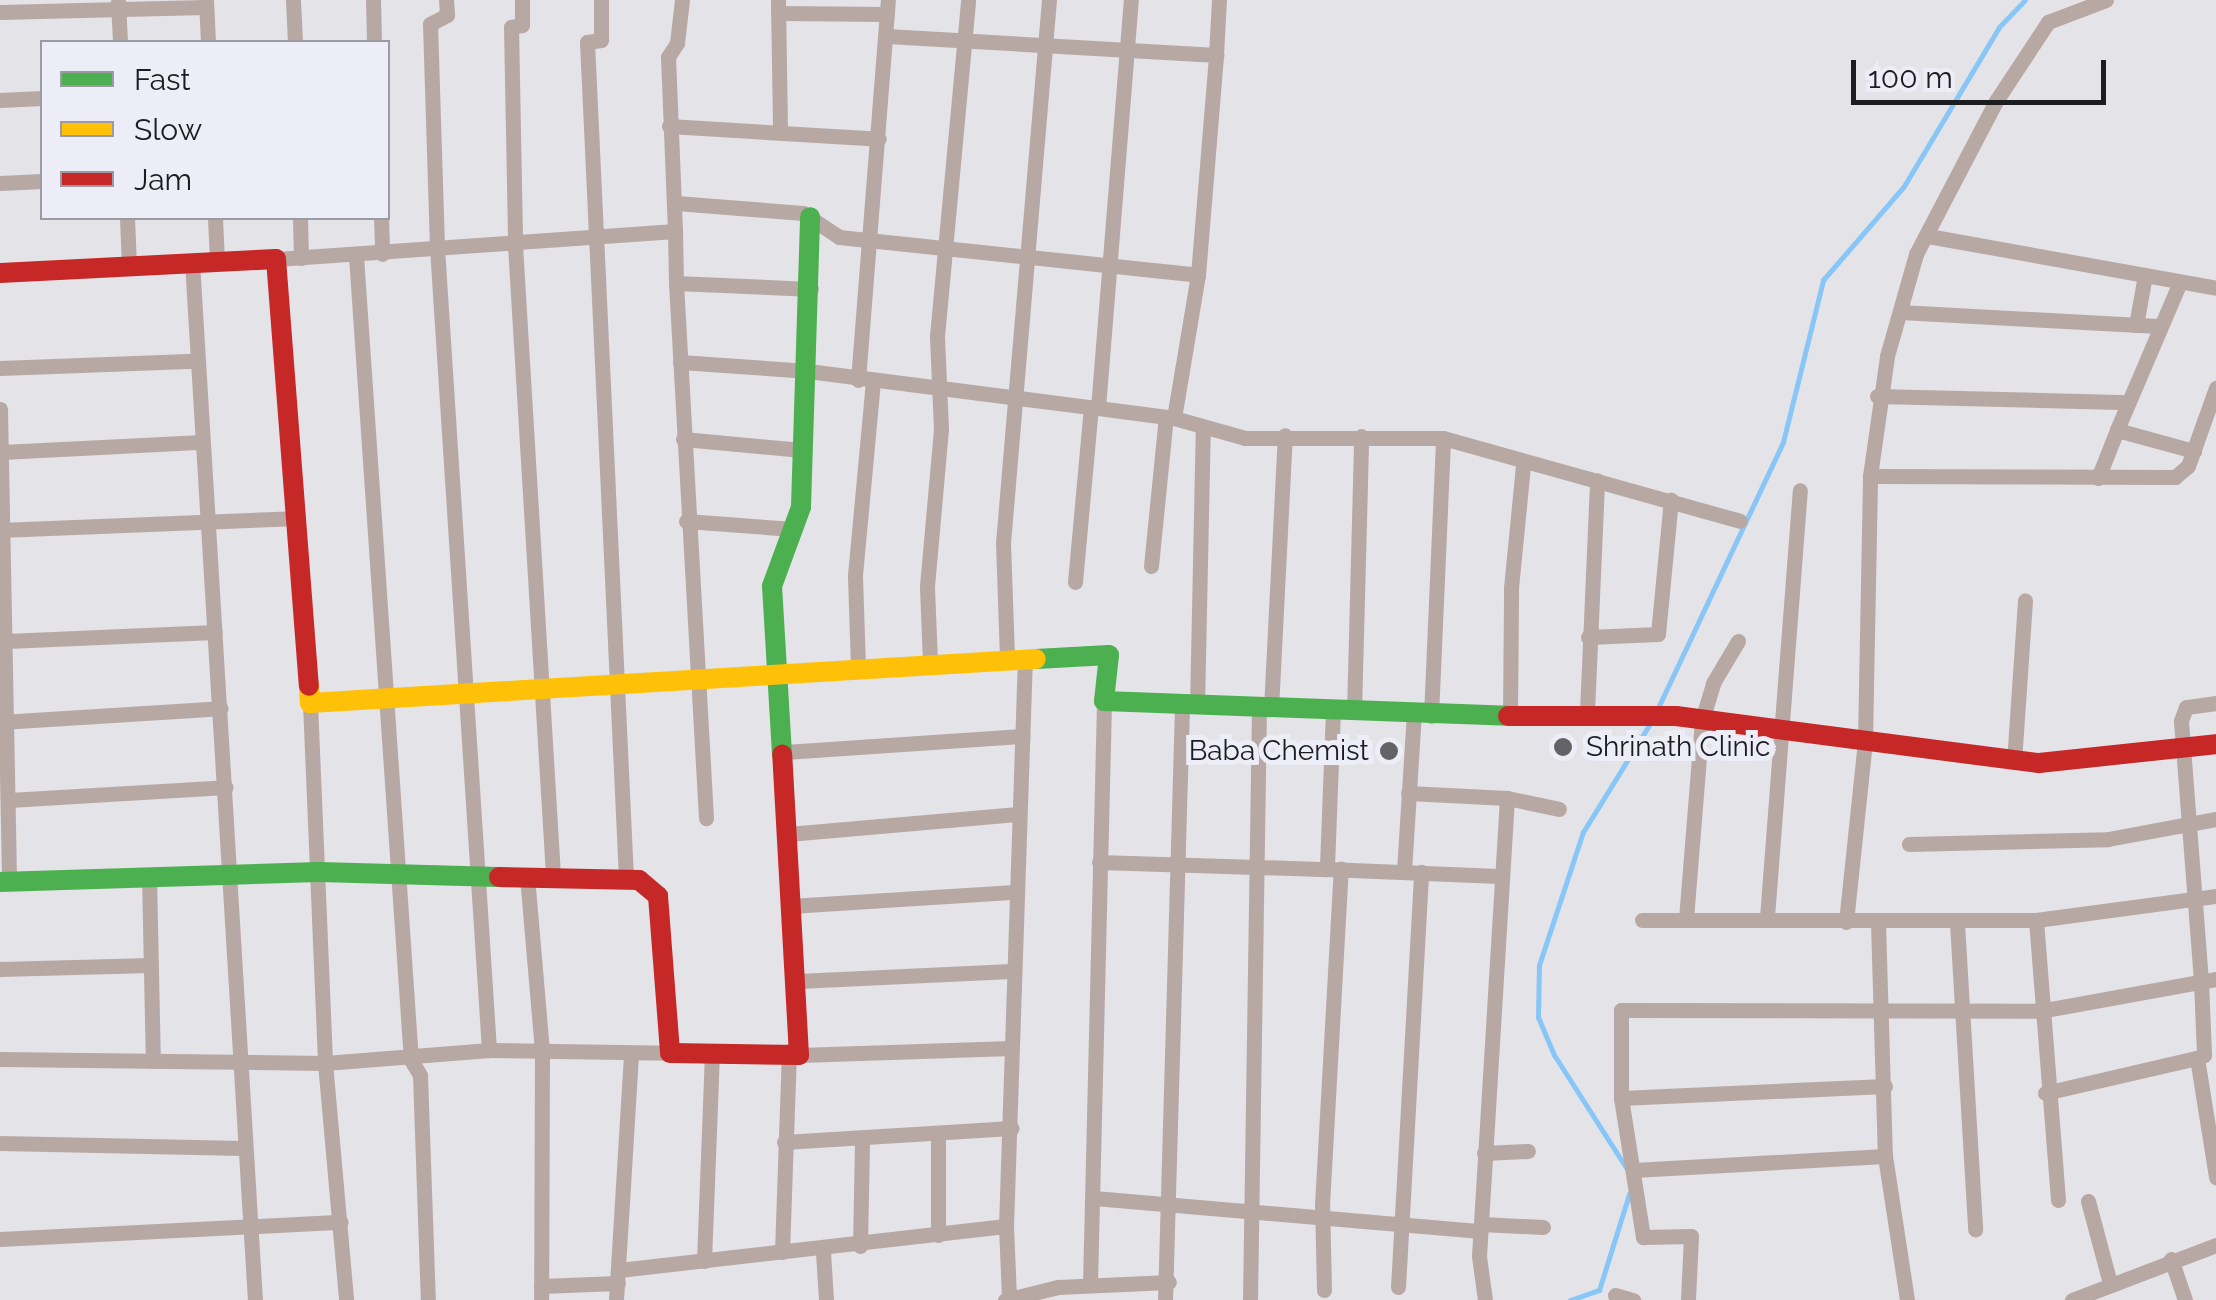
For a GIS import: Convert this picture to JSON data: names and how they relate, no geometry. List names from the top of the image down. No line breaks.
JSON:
{"places":["Shrinath Clinic","Baba Chemist"],"legend":["Fast","Slow","Jam"],"scale_bar":"100 m"}
